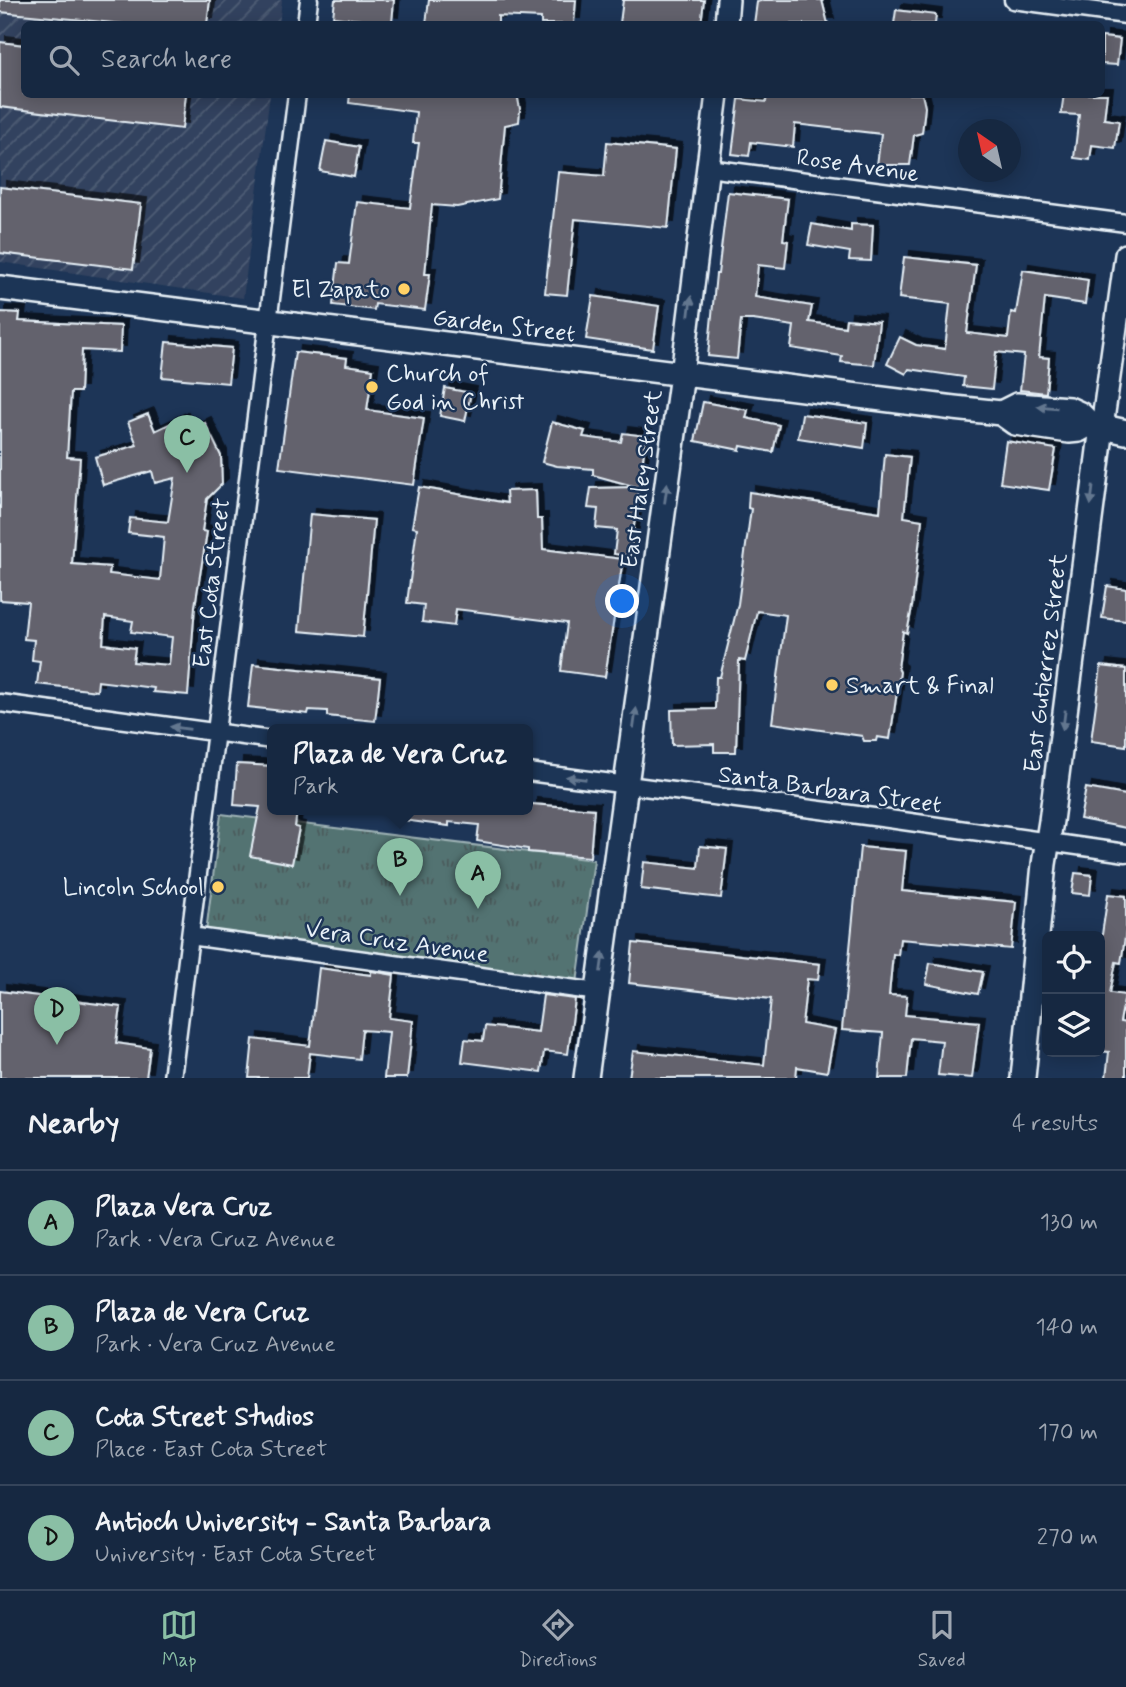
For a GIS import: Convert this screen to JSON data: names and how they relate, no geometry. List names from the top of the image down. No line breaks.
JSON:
{"streets":{"main road":["Garden Street","East Haley Street","East Gutierrez Street"],"street":["Rose Avenue","East Cota Street","Santa Barbara Street","Vera Cruz Avenue"]},"crossings":[["Rose Avenue","East Haley Street"],["Garden Street","East Haley Street"],["Garden Street","East Cota Street"],["Garden Street","East Gutierrez Street"],["East Haley Street","Santa Barbara Street"],["East Haley Street","Vera Cruz Avenue"],["East Cota Street","Vera Cruz Avenue"],["East Gutierrez Street","Santa Barbara Street"]],"one_way":["East Haley Street","East Gutierrez Street"],"places":["El Zapato","Church of God in Christ","Smart & Final","Lincoln School"],"north":"top left","page":{"search":"Search here","pins":["C","B","A","D"],"popup":["Plaza de Vera Cruz","Park"],"heading":["Nearby","4 results"],"list":[{"mark":"A","name":"Plaza Vera Cruz","note":"Park · Vera Cruz Avenue","value":"130 m"},{"mark":"B","name":"Plaza de Vera Cruz","note":"Park · Vera Cruz Avenue","value":"140 m"},{"mark":"C","name":"Cota Street Studios","note":"Place · East Cota Street","value":"170 m"},{"mark":"D","name":"Antioch University - Santa Barbara","note":"University · East Cota Street","value":"270 m"}],"nav":["Map","Directions","Saved"]}}
